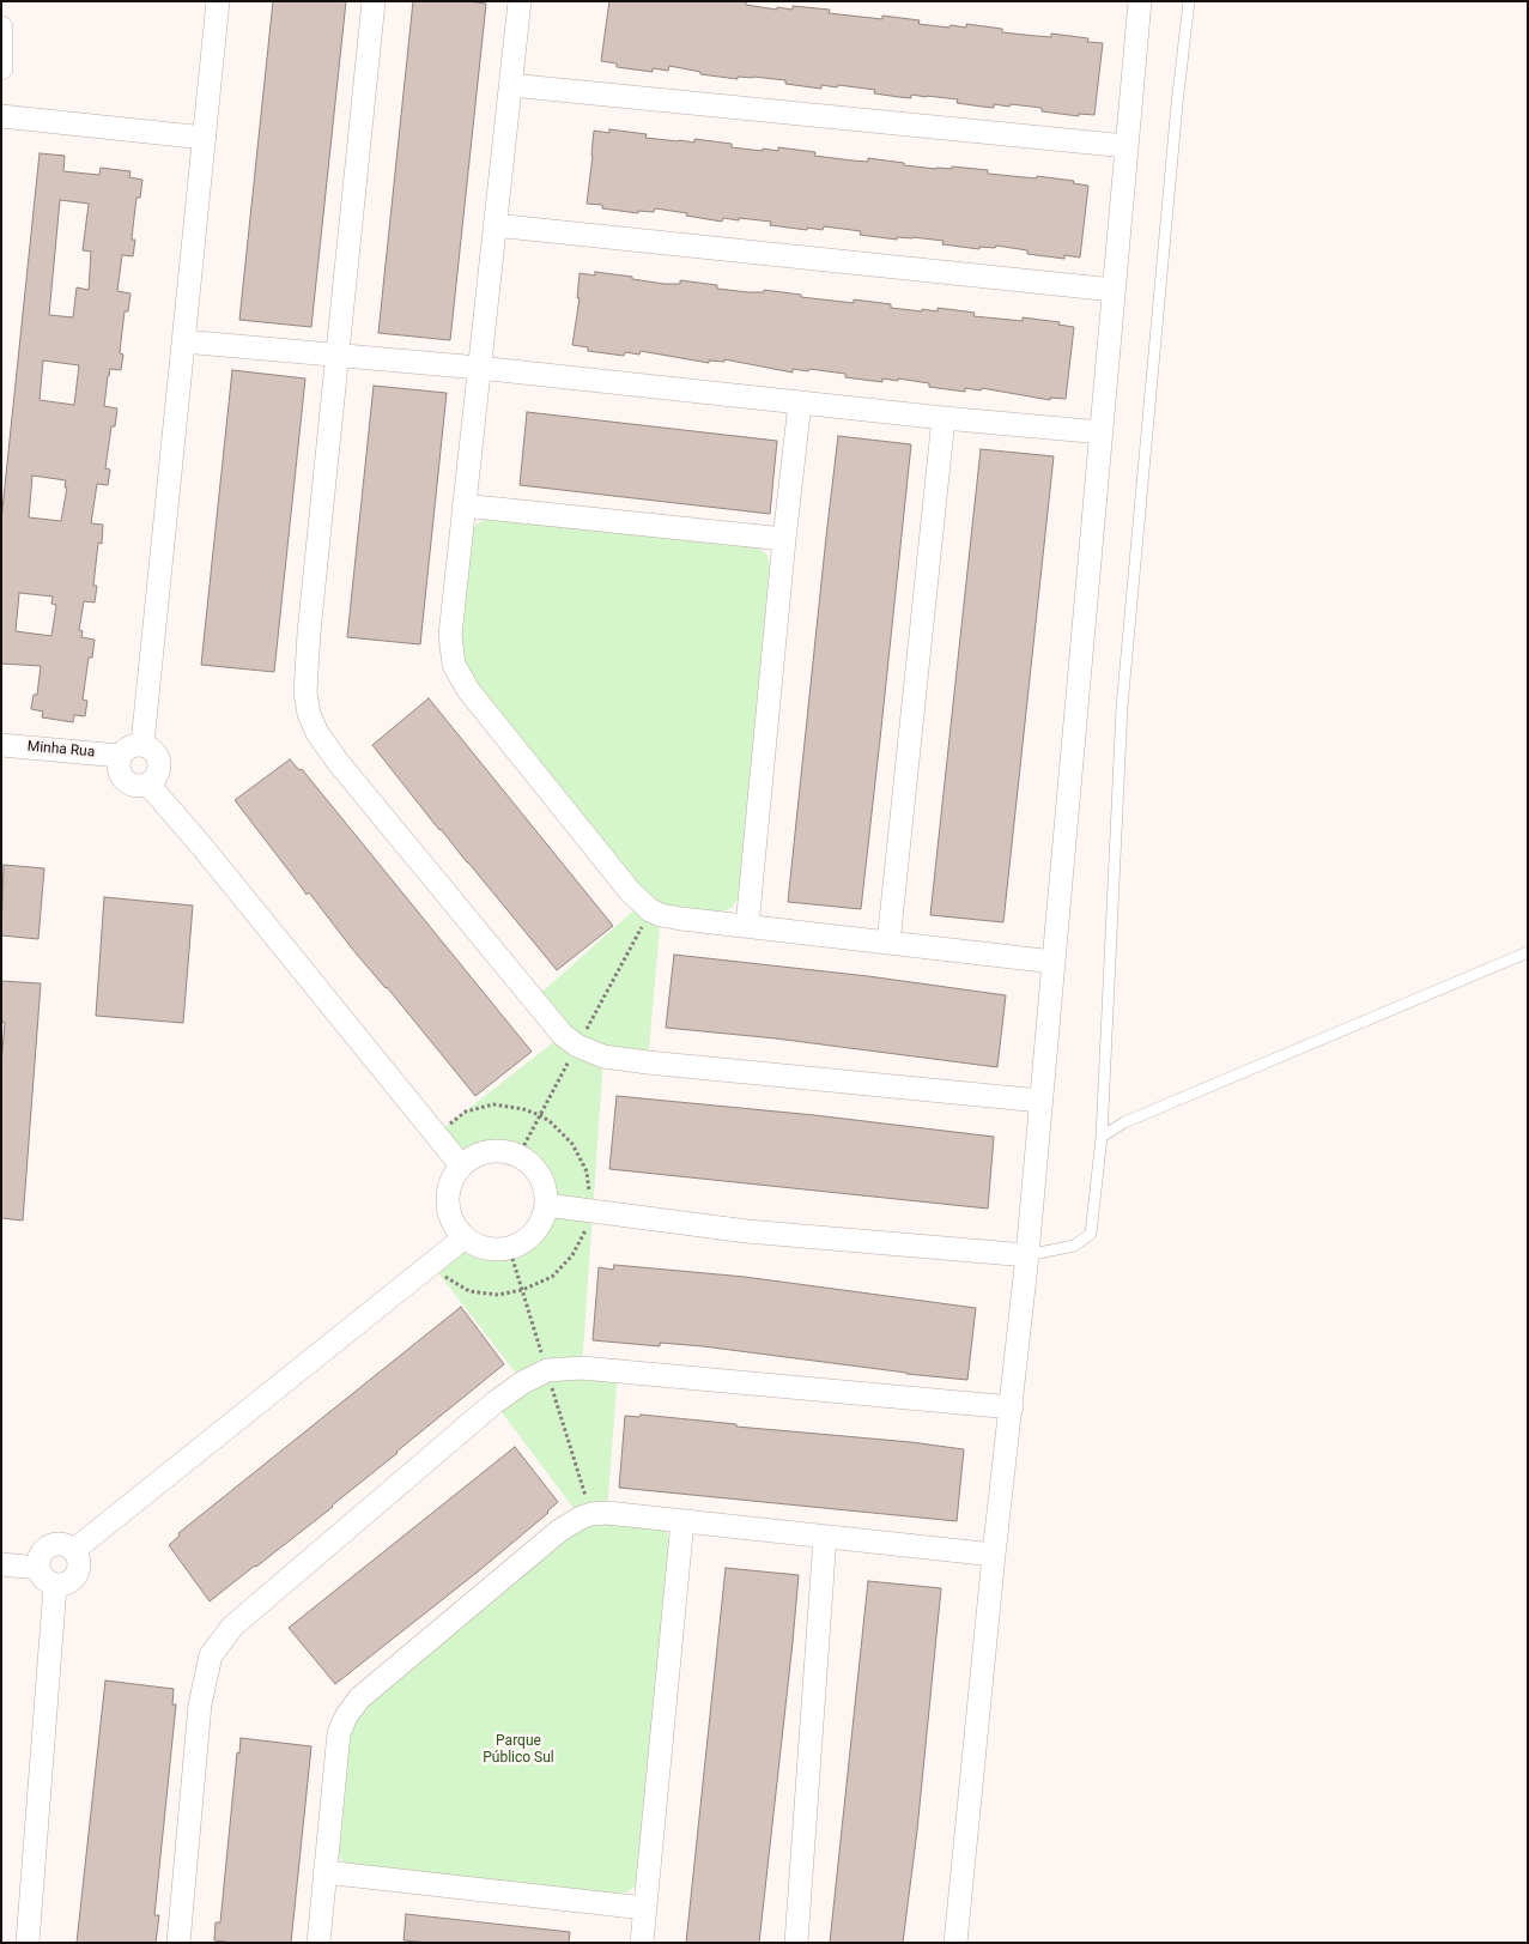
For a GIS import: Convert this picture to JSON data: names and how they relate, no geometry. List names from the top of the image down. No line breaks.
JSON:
{"streets":{"street":["Minha Rua"]},"parks":["Parque Público Sul"]}
